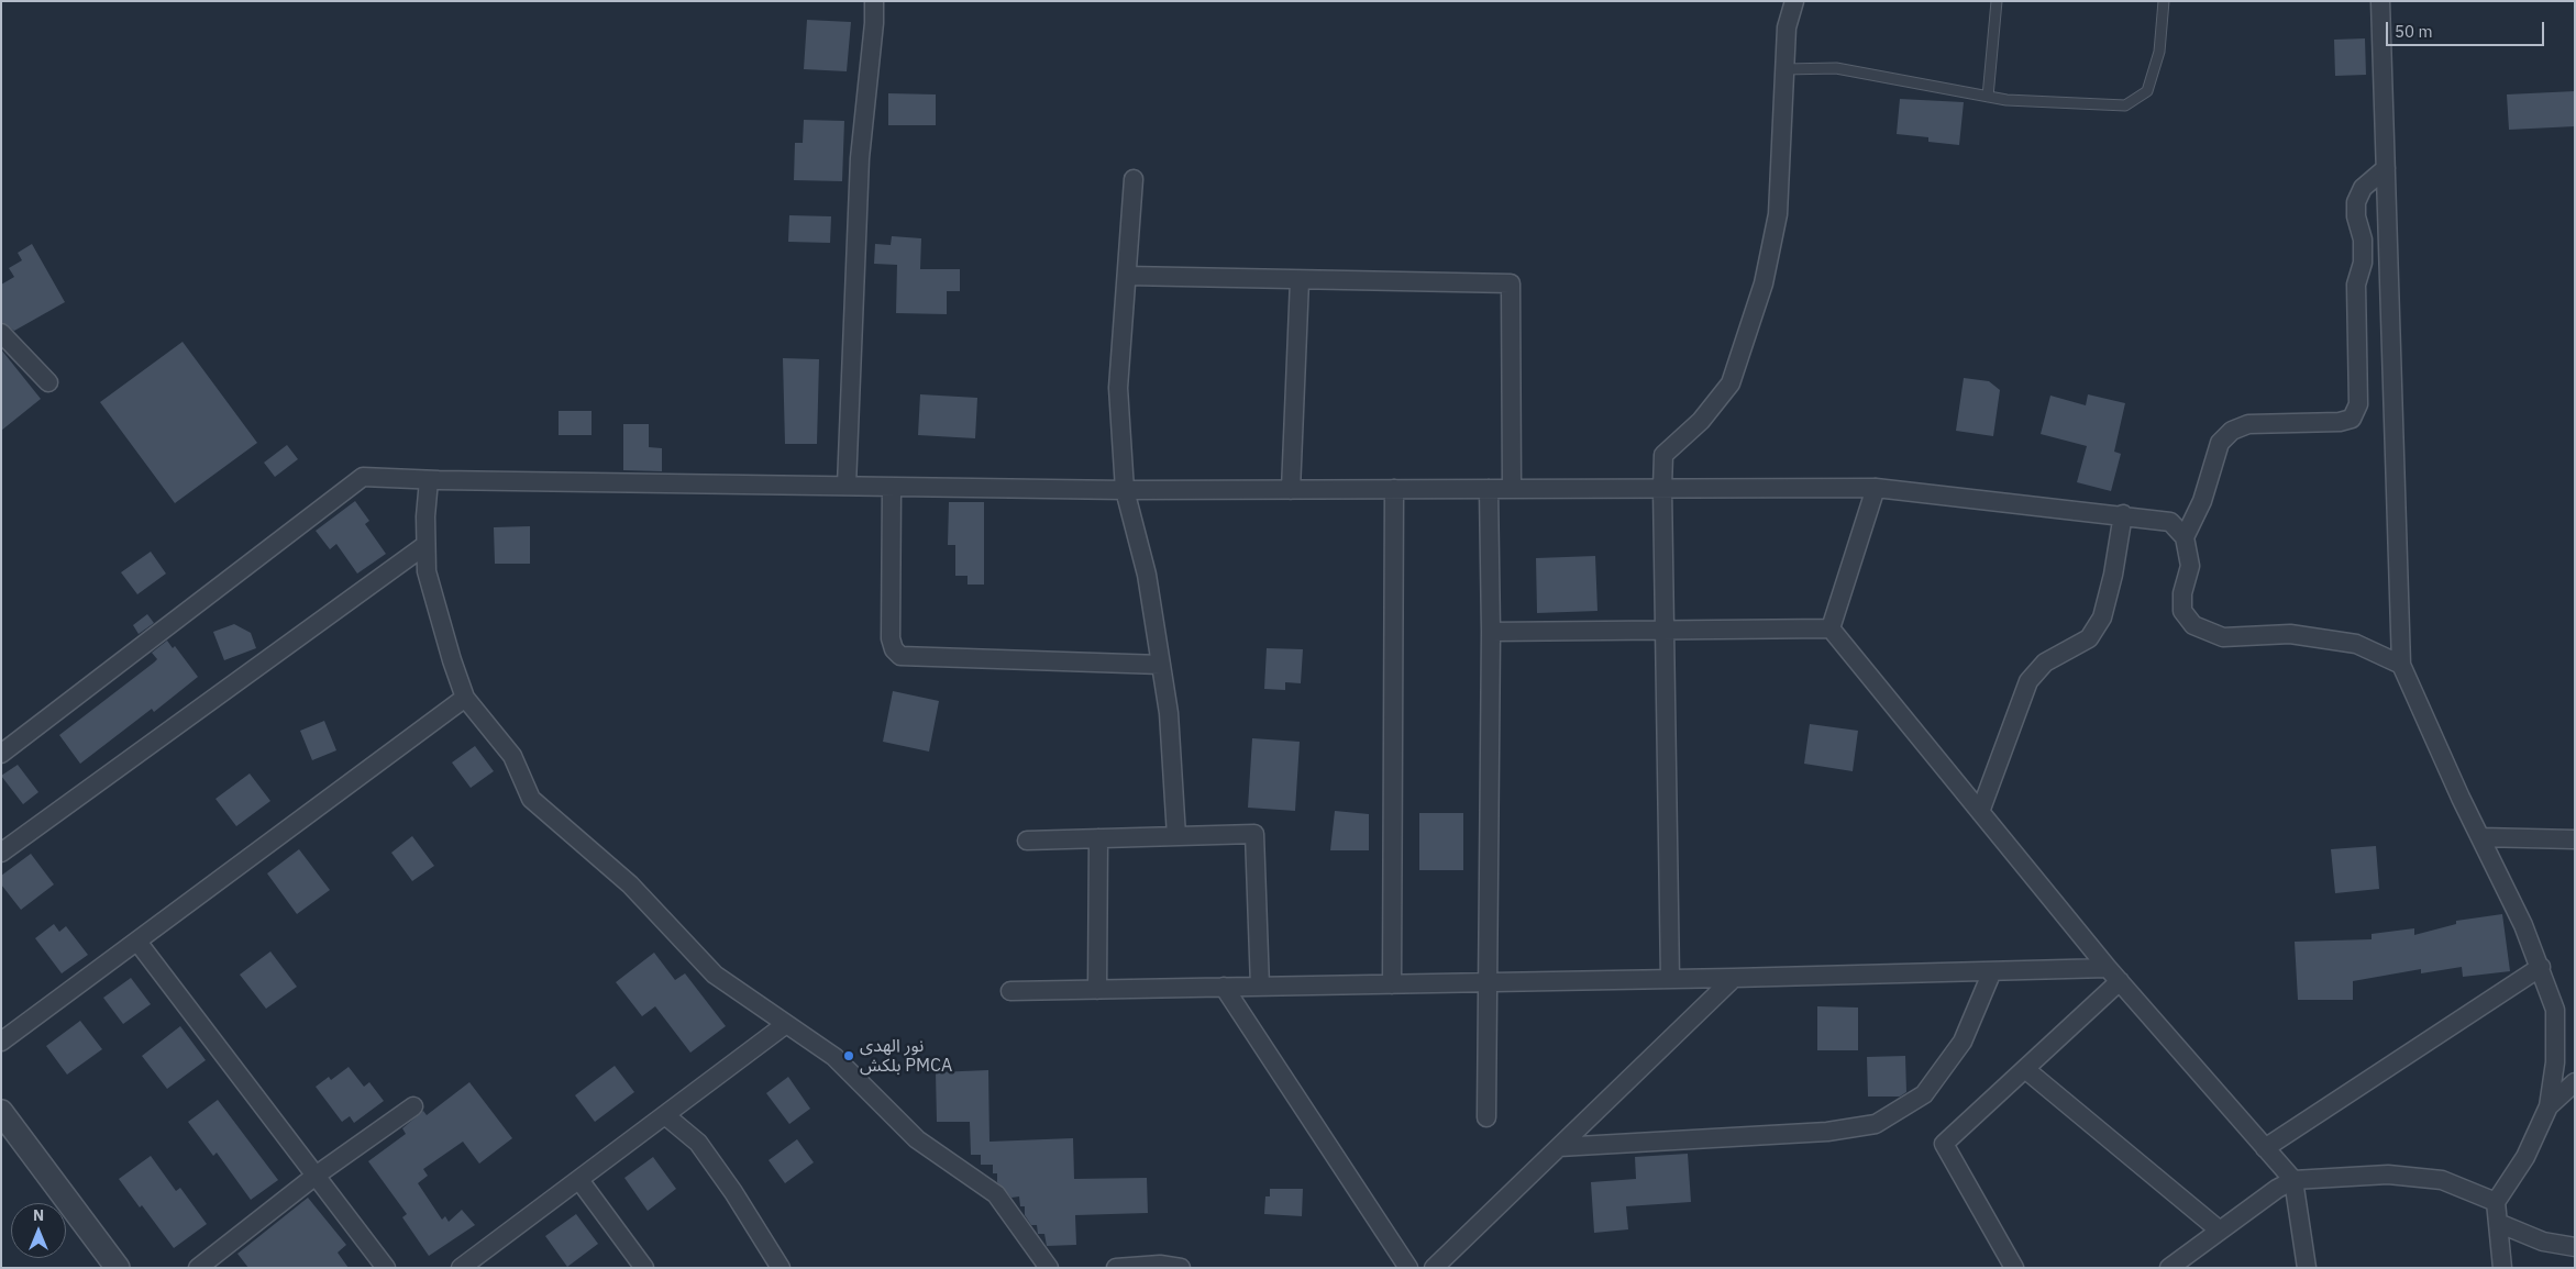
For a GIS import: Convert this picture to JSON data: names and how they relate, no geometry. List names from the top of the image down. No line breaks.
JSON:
{"places":["نور الهدى بلكش PMCA"],"scale_bar":"50 m","north":"top"}
